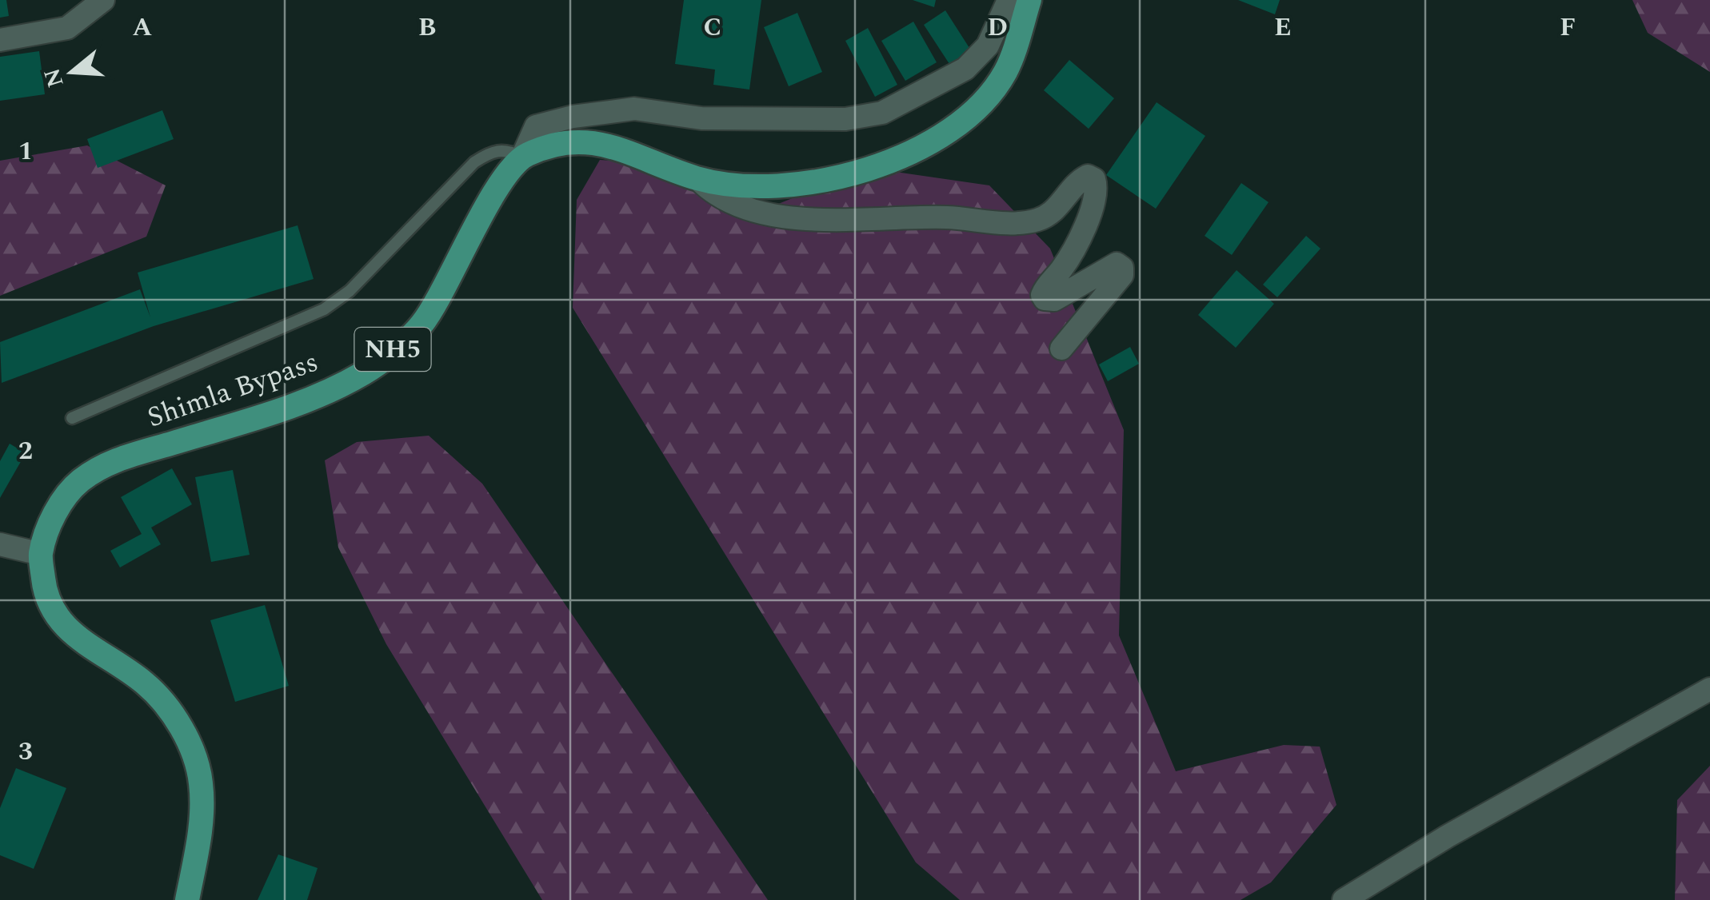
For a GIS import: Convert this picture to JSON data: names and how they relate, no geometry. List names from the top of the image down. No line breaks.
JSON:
{"streets":{"highway":["NH5","Shimla Bypass"]},"north":"left","grid":{"columns":["A","B","C","D","E","F"],"rows":["1","2","3"]}}
